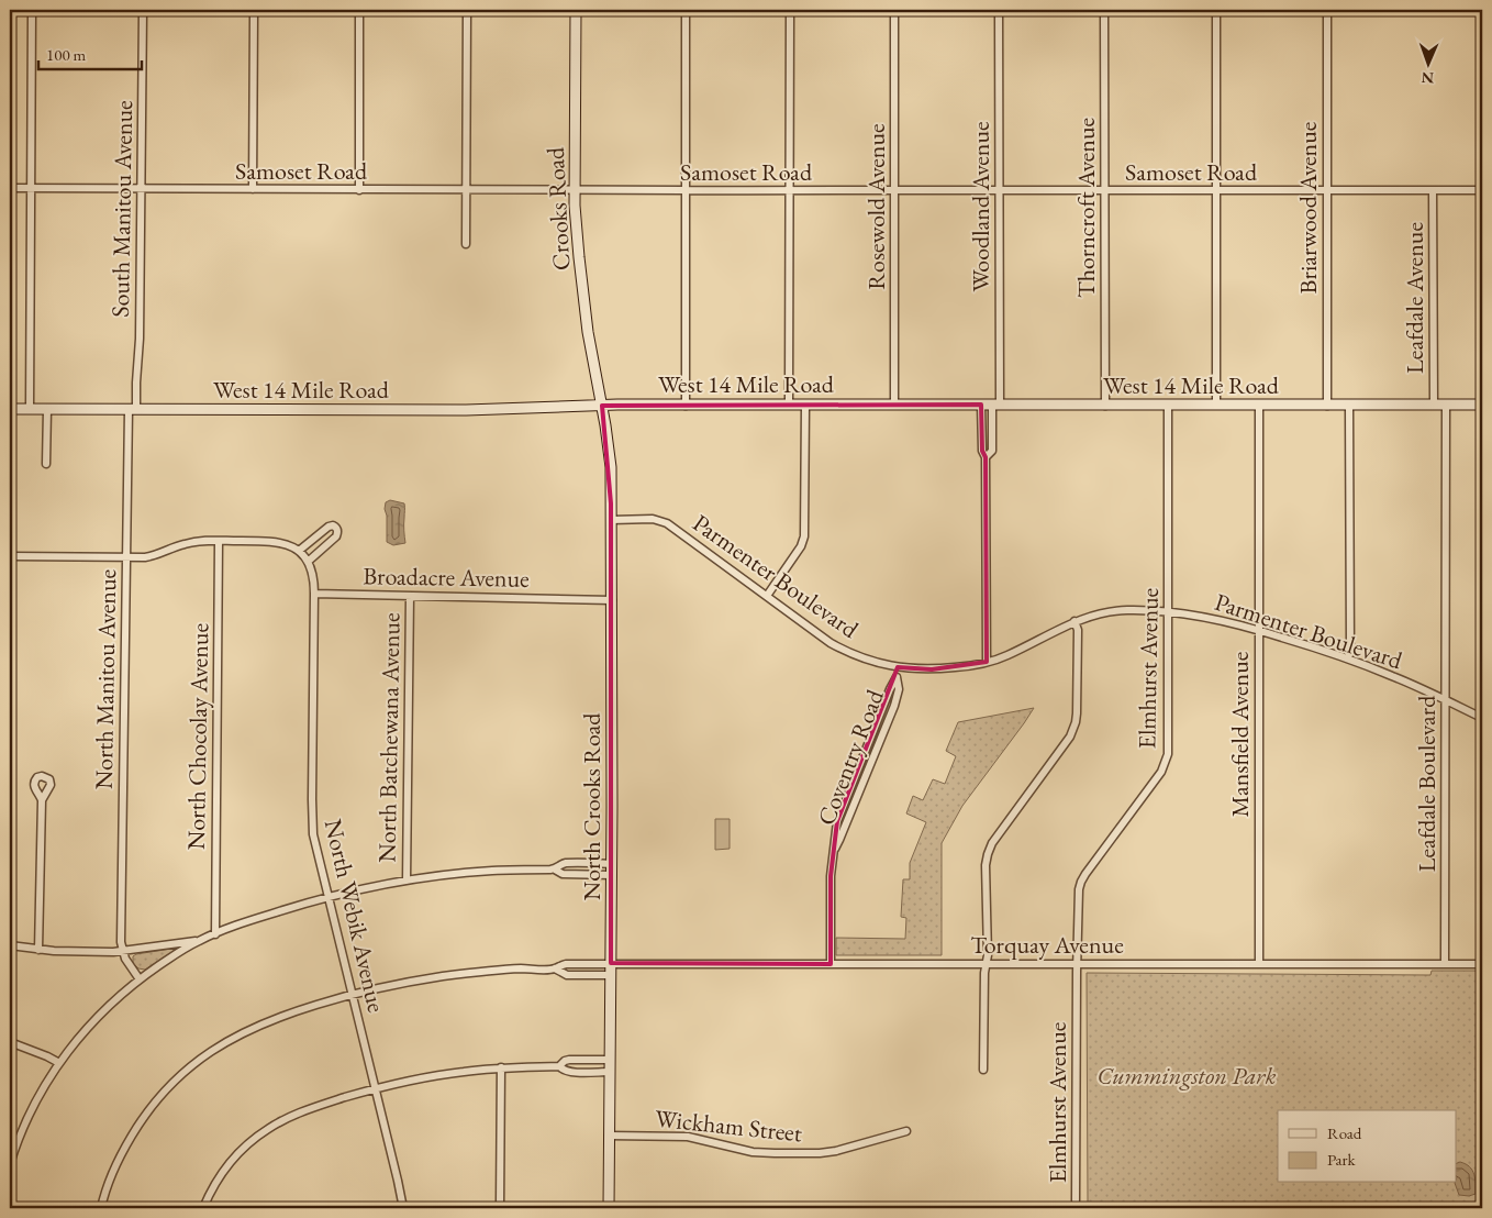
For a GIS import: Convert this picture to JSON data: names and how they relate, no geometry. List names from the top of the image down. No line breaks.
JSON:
{"streets":{"main road":["Crooks Road","West 14 Mile Road","North Crooks Road"],"street":["Samoset Road","Rosewold Avenue","Woodland Avenue","Thorncroft Avenue","Briarwood Avenue","South Manitou Avenue","Leafdale Avenue","Parmenter Boulevard","Broadacre Avenue","Elmhurst Avenue","North Manitou Avenue","Mansfield Avenue","North Chocolay Avenue","North Batchewana Avenue","Coventry Road","Leafdale Boulevard","North Webik Avenue","Torquay Avenue","Wickham Street"]},"crossings":[["Samoset Road","Rosewold Avenue"],["Samoset Road","Woodland Avenue"],["Samoset Road","Thorncroft Avenue"],["Samoset Road","Briarwood Avenue"],["Samoset Road","South Manitou Avenue"],["Samoset Road","Crooks Road"],["Samoset Road","Leafdale Avenue"],["Rosewold Avenue","West 14 Mile Road"],["Woodland Avenue","West 14 Mile Road"],["Woodland Avenue","Parmenter Boulevard"],["Thorncroft Avenue","West 14 Mile Road"],["Briarwood Avenue","West 14 Mile Road"],["South Manitou Avenue","West 14 Mile Road"],["South Manitou Avenue","North Manitou Avenue"],["Crooks Road","West 14 Mile Road"],["Crooks Road","North Crooks Road"],["Leafdale Avenue","West 14 Mile Road"],["West 14 Mile Road","Elmhurst Avenue"],["West 14 Mile Road","North Manitou Avenue"],["West 14 Mile Road","Mansfield Avenue"],["West 14 Mile Road","Leafdale Boulevard"],["West 14 Mile Road","North Crooks Road"],["Parmenter Boulevard","Elmhurst Avenue"],["Parmenter Boulevard","Mansfield Avenue"],["Parmenter Boulevard","Coventry Road"],["Parmenter Boulevard","Leafdale Boulevard"],["Parmenter Boulevard","North Crooks Road"],["Broadacre Avenue","North Batchewana Avenue"],["Broadacre Avenue","North Crooks Road"],["Broadacre Avenue","North Webik Avenue"],["Elmhurst Avenue","Torquay Avenue"],["Mansfield Avenue","Torquay Avenue"],["Coventry Road","Torquay Avenue"],["Leafdale Boulevard","Torquay Avenue"],["North Crooks Road","Torquay Avenue"],["North Crooks Road","Wickham Street"]],"parks":["Cummingston Park"],"legend":["Road","Park"],"scale_bar":"100 m","north":"bottom"}
